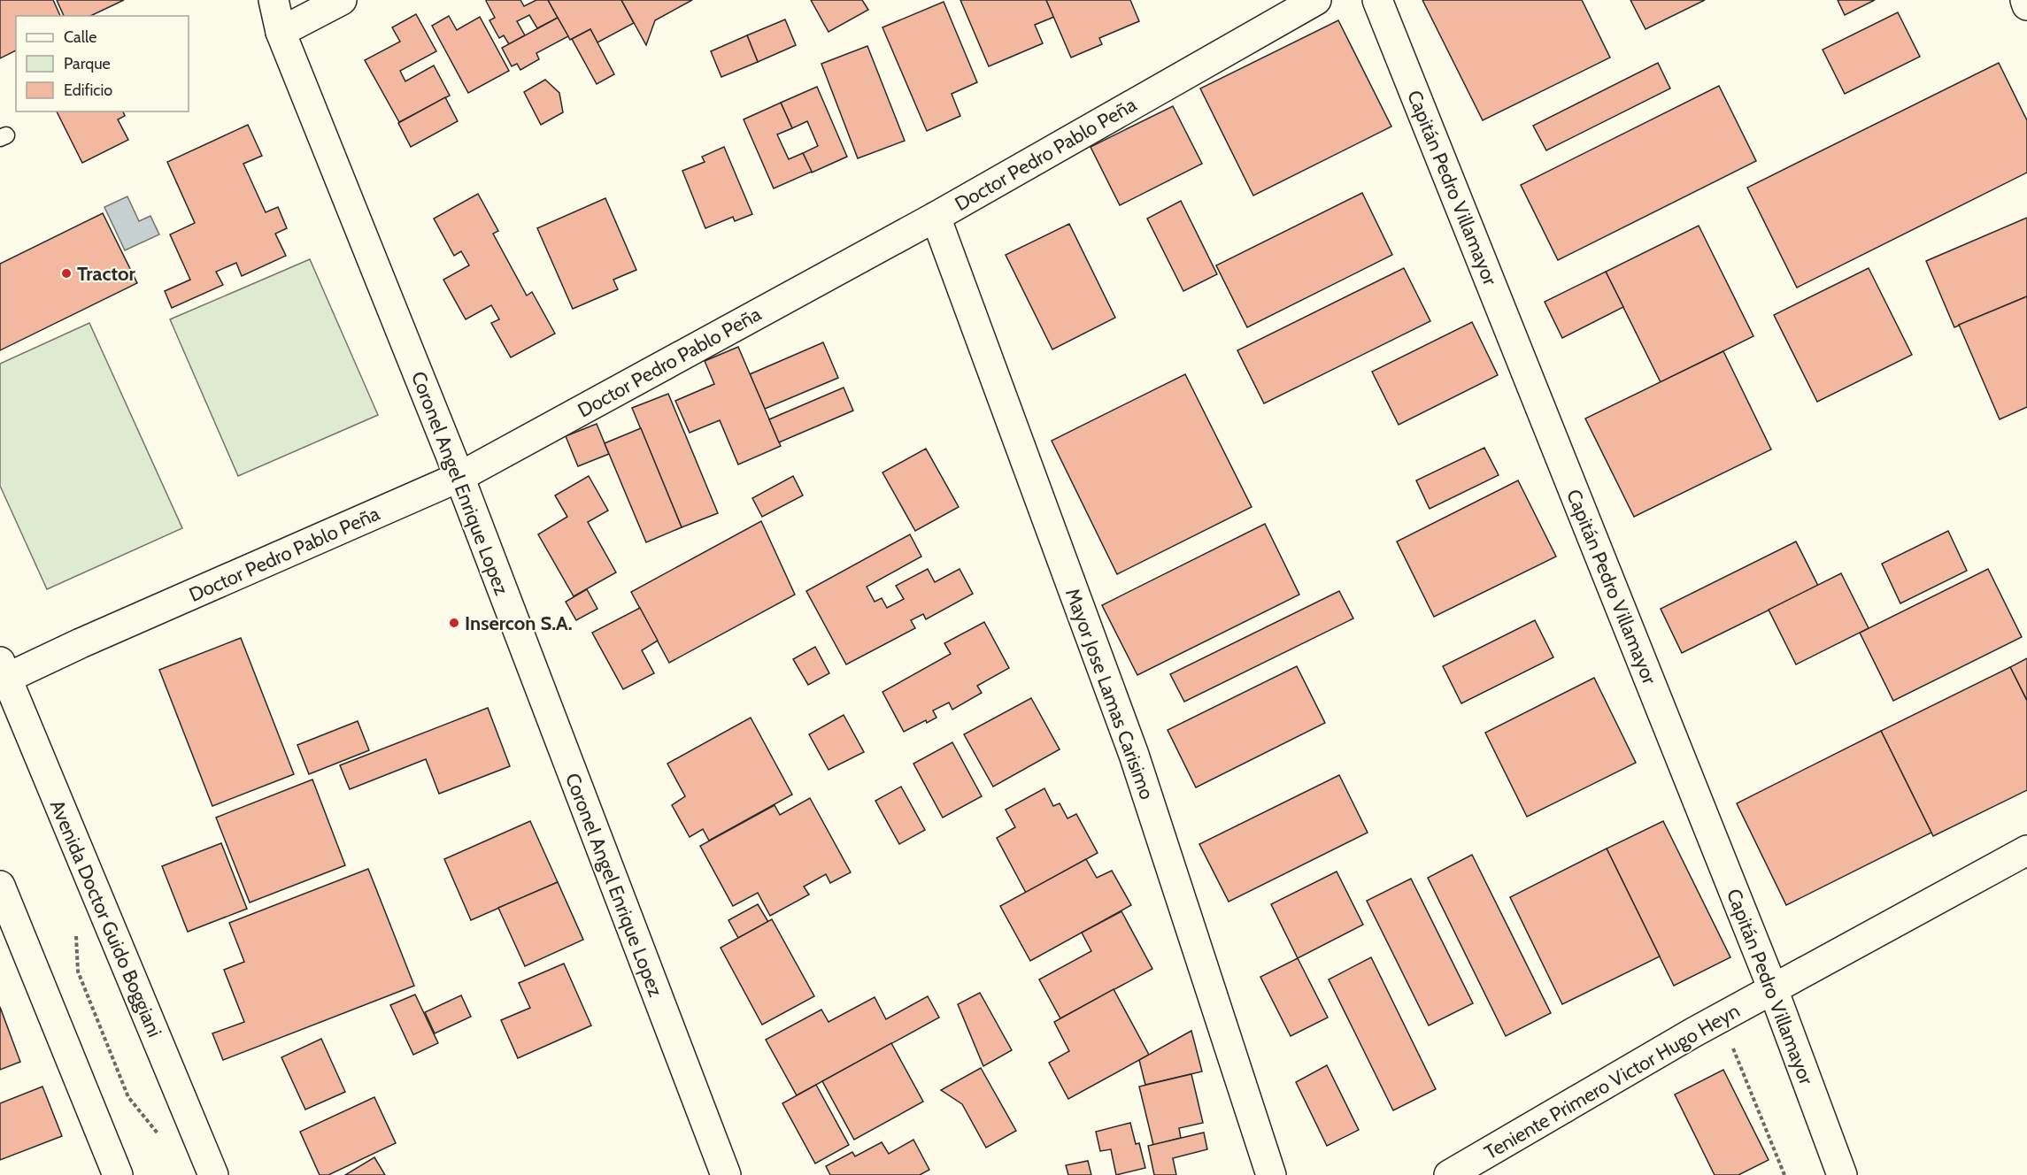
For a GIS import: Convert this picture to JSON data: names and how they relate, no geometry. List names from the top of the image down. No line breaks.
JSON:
{"streets":{"street":["Doctor Pedro Pablo Peña","Capitán Pedro Villamayor","Coronel Angel Enrique Lopez","Mayor Jose Lamas Carisimo","Avenida Doctor Guido Boggiani","Teniente Primero Victor Hugo Heyn"]},"crossings":[["Doctor Pedro Pablo Peña","Coronel Angel Enrique Lopez"],["Doctor Pedro Pablo Peña","Mayor Jose Lamas Carisimo"],["Doctor Pedro Pablo Peña","Avenida Doctor Guido Boggiani"],["Capitán Pedro Villamayor","Teniente Primero Victor Hugo Heyn"]],"places":["Tractor","Insercon S.A."],"legend":["Calle","Parque","Edificio"]}
